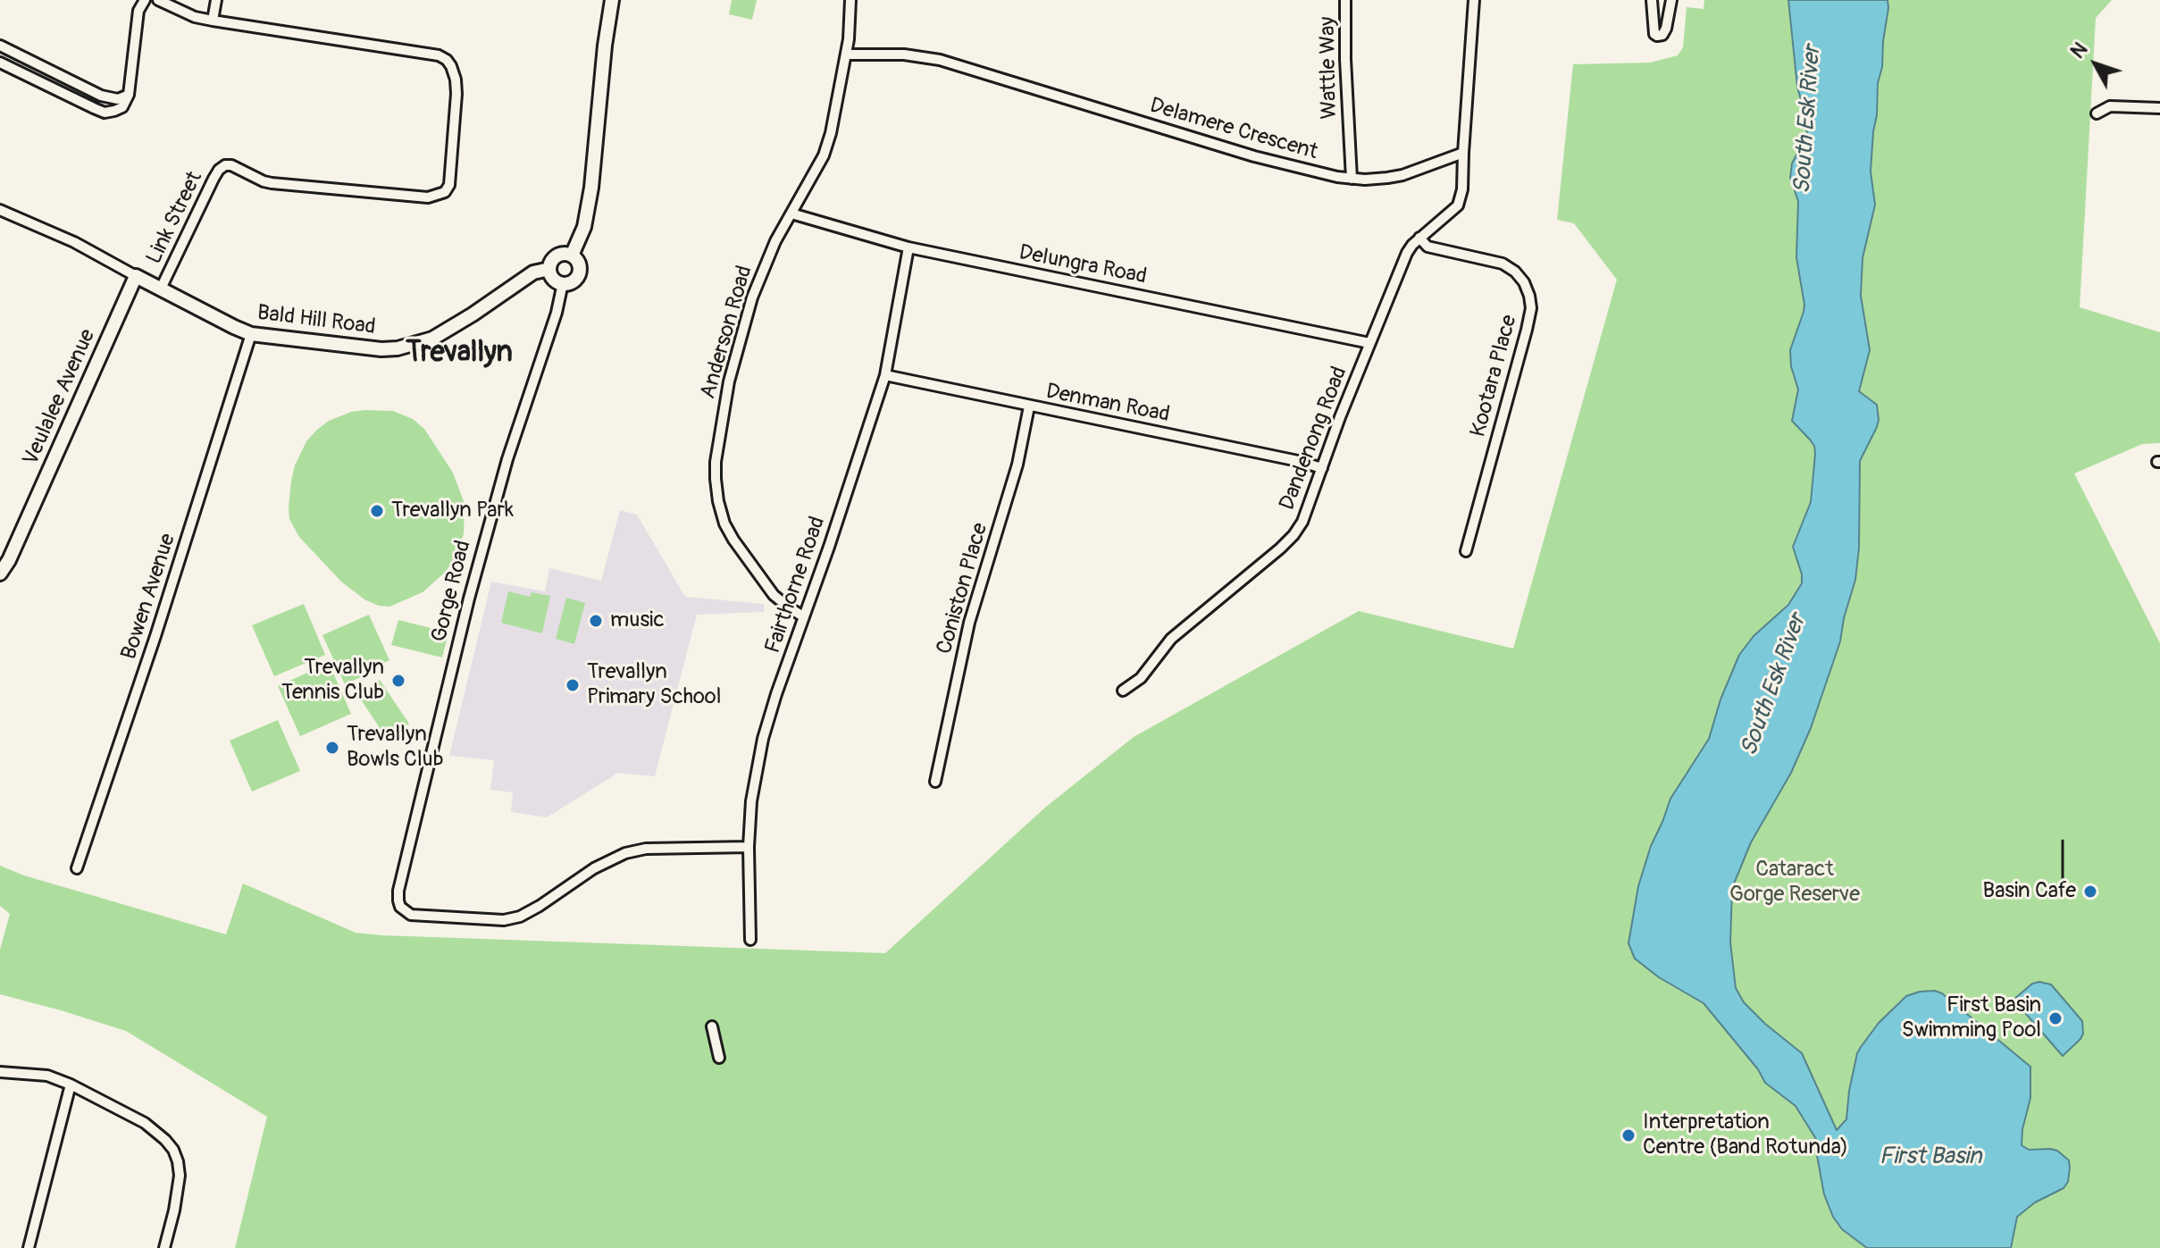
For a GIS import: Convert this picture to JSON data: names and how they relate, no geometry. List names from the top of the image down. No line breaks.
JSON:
{"streets":{"street":["Wattle Way","Delamere Crescent","Link Street","Delungra Road","Bald Hill Road","Anderson Road","Kootara Place","Veulalee Avenue","Denman Road","Dandenong Road","Fairthorne Road","Coniston Place","Gorge Road","Bowen Avenue"]},"crossings":[["Wattle Way","Delamere Crescent"],["Delamere Crescent","Anderson Road"],["Delamere Crescent","Dandenong Road"],["Link Street","Bald Hill Road"],["Delungra Road","Anderson Road"],["Delungra Road","Dandenong Road"],["Delungra Road","Fairthorne Road"],["Bald Hill Road","Veulalee Avenue"],["Bald Hill Road","Gorge Road"],["Bald Hill Road","Bowen Avenue"],["Anderson Road","Fairthorne Road"],["Kootara Place","Dandenong Road"],["Denman Road","Dandenong Road"],["Denman Road","Fairthorne Road"],["Denman Road","Coniston Place"],["Fairthorne Road","Gorge Road"]],"districts":["Trevallyn"],"water":["South Esk River","First Basin"],"parks":["Cataract Gorge Reserve"],"places":["Trevallyn Park","music","Trevallyn Tennis Club","Trevallyn Primary School","Trevallyn Bowls Club","Basin Cafe","First Basin Swimming Pool","Interpretation Centre (Band Rotunda)"],"north":"top left"}
